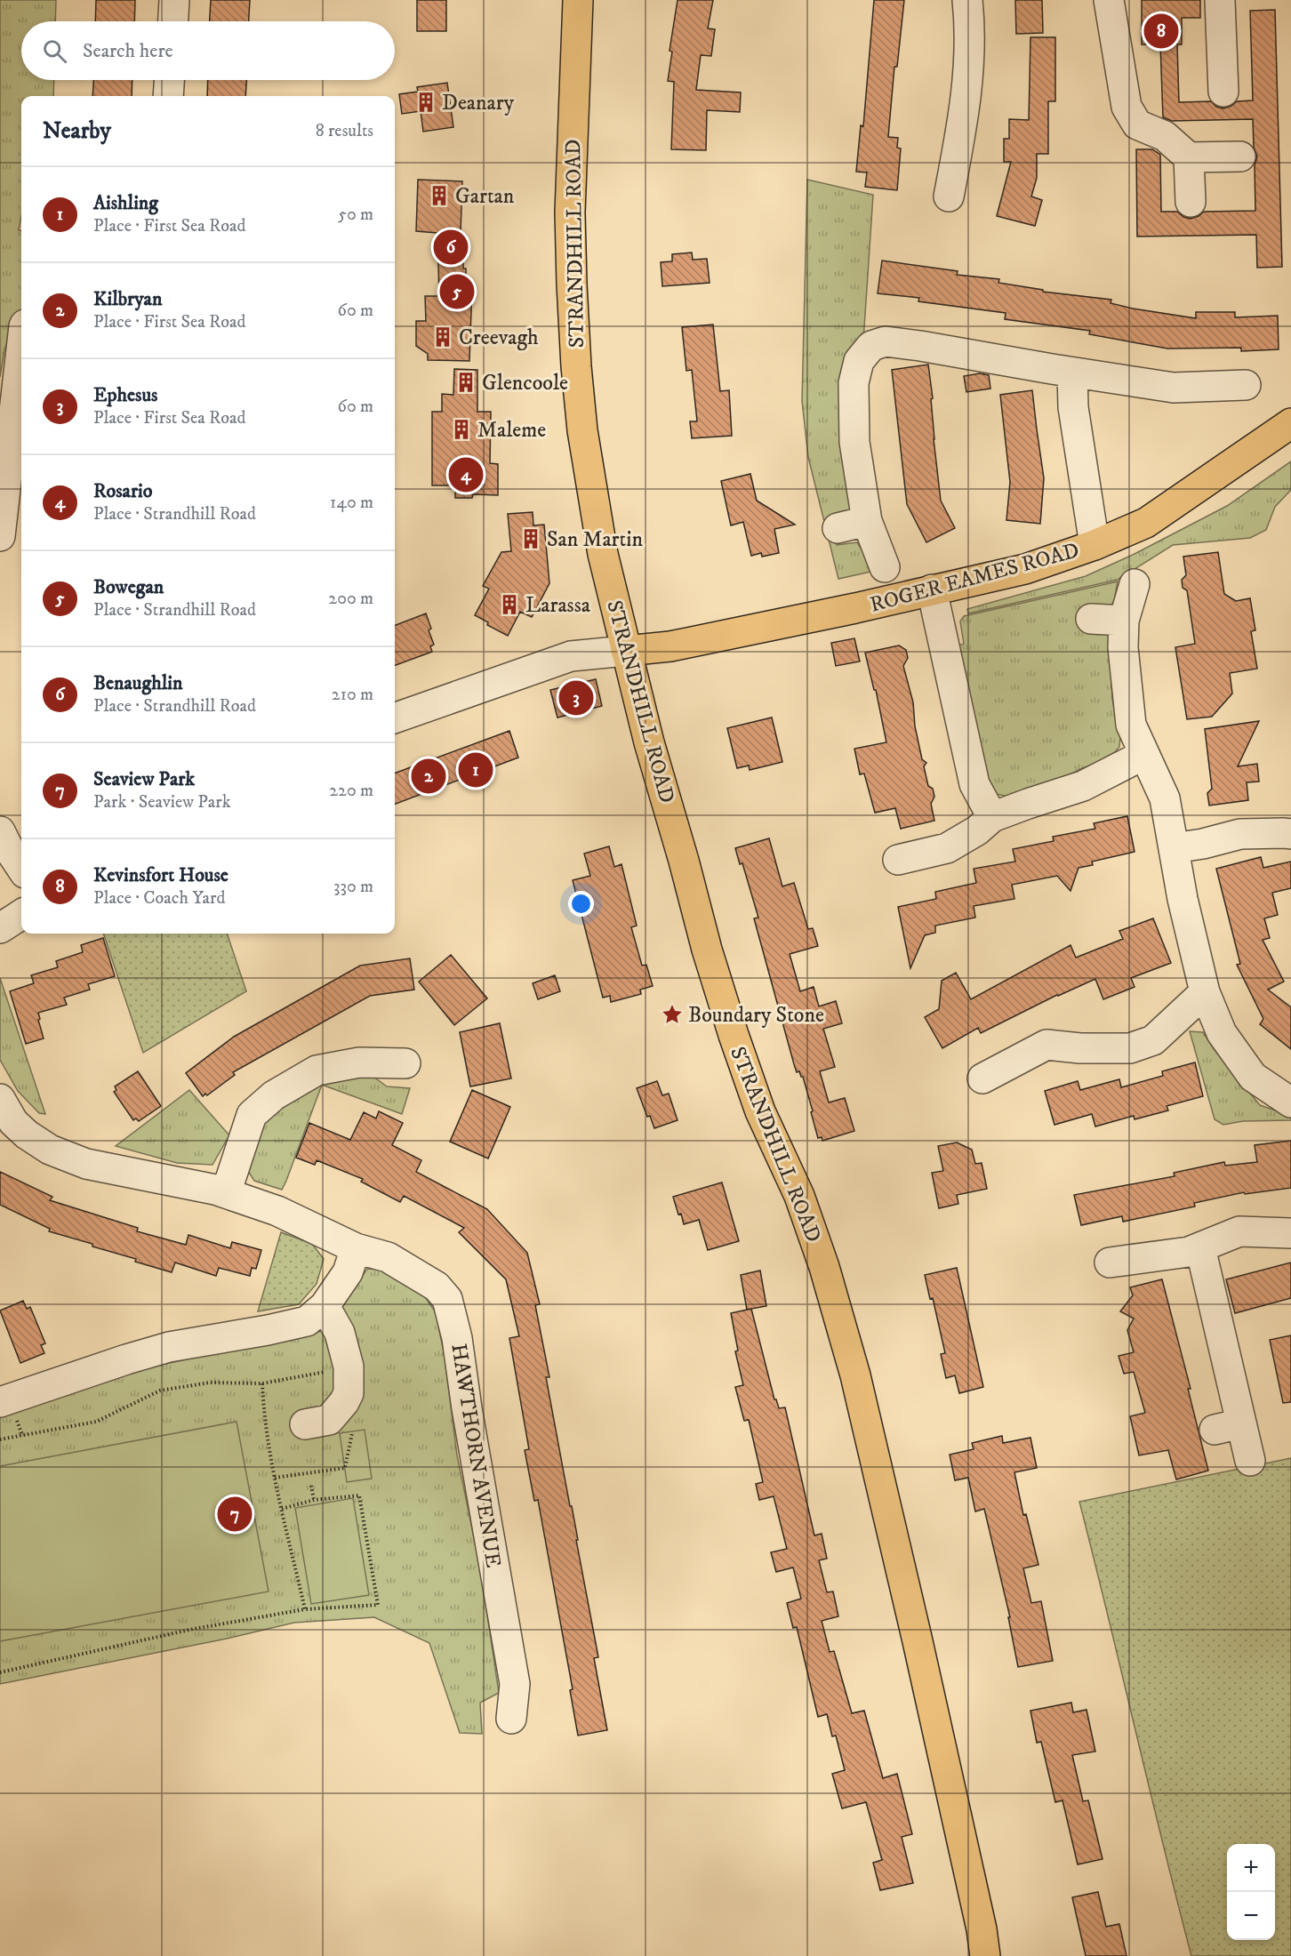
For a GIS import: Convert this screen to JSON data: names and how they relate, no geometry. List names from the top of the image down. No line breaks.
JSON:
{"streets":{"main road":["STRANDHILL ROAD","ROGER EAMES ROAD"],"street":["HAWTHORN AVENUE"]},"crossings":[["STRANDHILL ROAD","ROGER EAMES ROAD"]],"places":{"building":["Deanary","Gartan","Creevagh","Glencoole","Maleme","San Martin","Larassa"],"place":["Boundary Stone"]},"page":{"pins":["8","6","5","4","3","1","2","7"],"search":"Search here","heading":["Nearby","8 results"],"list":[{"mark":"1","name":"Aishling","note":"Place · First Sea Road","value":"50 m"},{"mark":"2","name":"Kilbryan","note":"Place · First Sea Road","value":"60 m"},{"mark":"3","name":"Ephesus","note":"Place · First Sea Road","value":"60 m"},{"mark":"4","name":"Rosario","note":"Place · Strandhill Road","value":"140 m"},{"mark":"5","name":"Bowegan","note":"Place · Strandhill Road","value":"200 m"},{"mark":"6","name":"Benaughlin","note":"Place · Strandhill Road","value":"210 m"},{"mark":"7","name":"Seaview Park","note":"Park · Seaview Park","value":"220 m"},{"mark":"8","name":"Kevinsfort House","note":"Place · Coach Yard","value":"330 m"}],"map_buttons":["+","−"]}}
